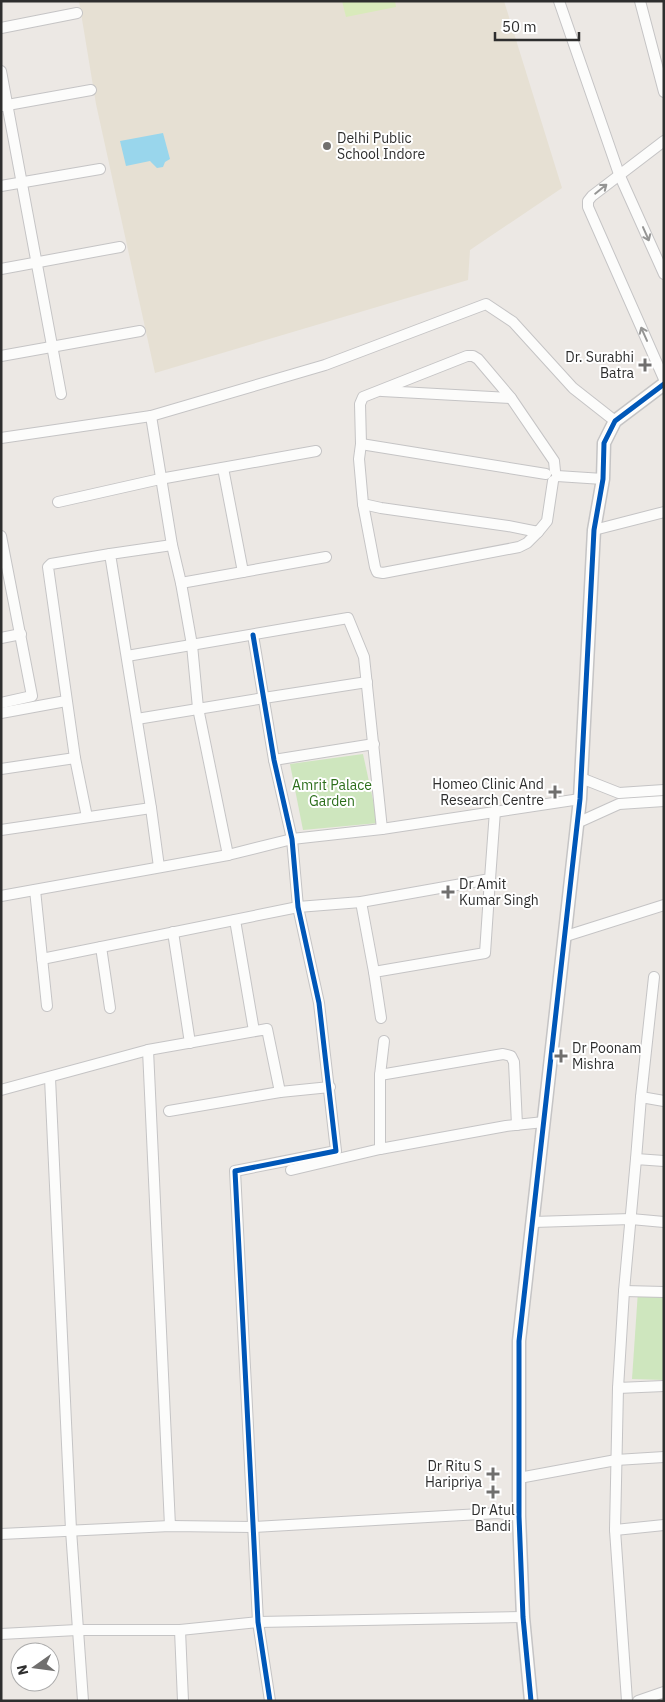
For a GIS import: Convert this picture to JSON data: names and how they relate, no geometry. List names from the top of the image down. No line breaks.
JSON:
{"parks":["Amrit Palace Garden"],"places":{"other":["Delhi Public School Indore"],"health":["Dr. Surabhi Batra","Homeo Clinic And Research Centre","Dr Amit Kumar Singh","Dr Poonam Mishra","Dr Ritu S Haripriya","Dr Atul Bandi"]},"scale_bar":"50 m","north":"left"}
